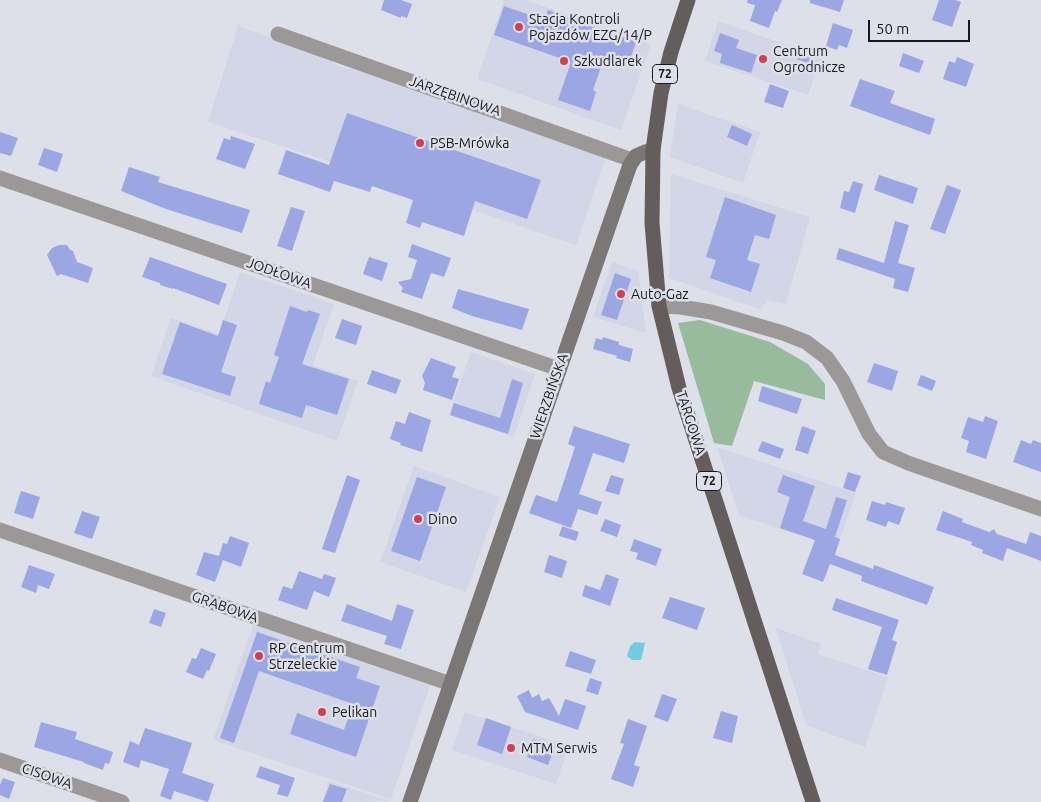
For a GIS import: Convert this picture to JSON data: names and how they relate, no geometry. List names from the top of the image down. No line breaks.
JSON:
{"streets":{"main road":["72","TARGOWA"],"street":["JARZĘBINOWA","JODŁOWA","WIERZBIŃSKA","GRABOWA","CISOWA"]},"crossings":[["72","TARGOWA"],["JARZĘBINOWA","WIERZBIŃSKA"],["JODŁOWA","WIERZBIŃSKA"],["WIERZBIŃSKA","GRABOWA"]],"places":["Stacja Kontroli Pojazdów EZG/14/P","Centrum Ogrodnicze","Szkudlarek","PSB-Mrówka","Auto-Gaz","Dino","RP Centrum Strzeleckie","Pelikan","MTM Serwis"],"scale_bar":"50 m"}
